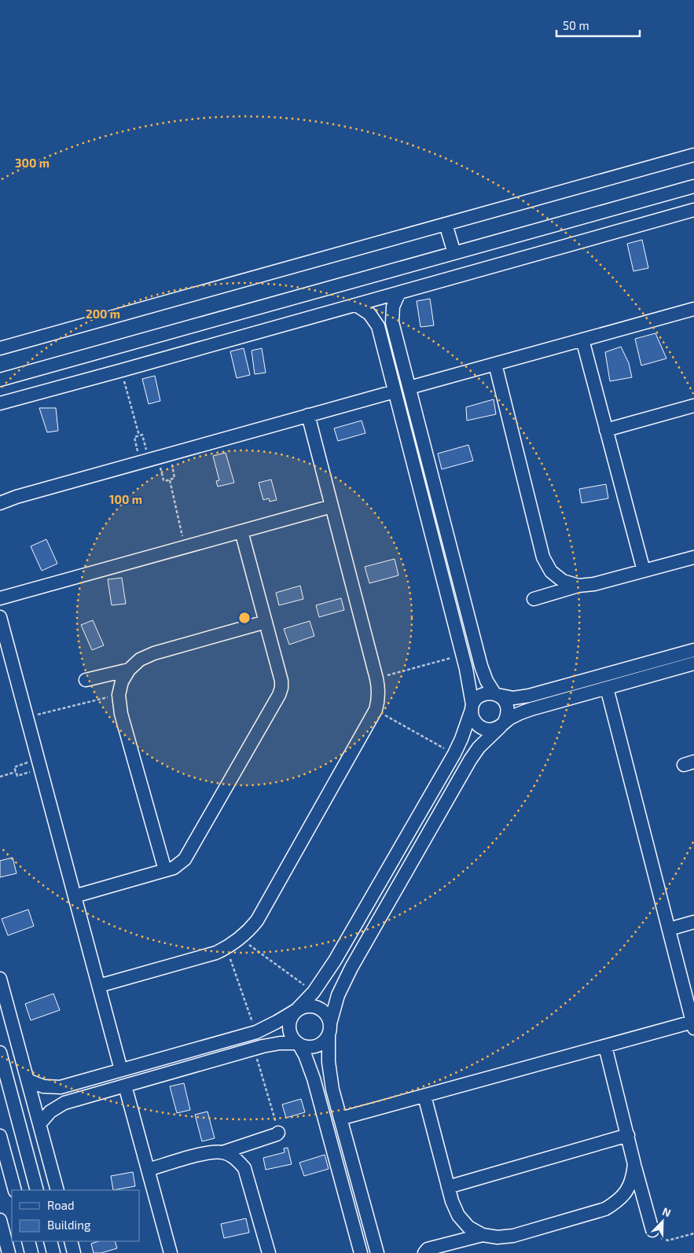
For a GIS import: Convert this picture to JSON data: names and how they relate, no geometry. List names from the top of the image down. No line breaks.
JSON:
{"legend":["Road","Building"],"scale_bar":"50 m","north":"top right","rings":["300 m","200 m","100 m"]}
